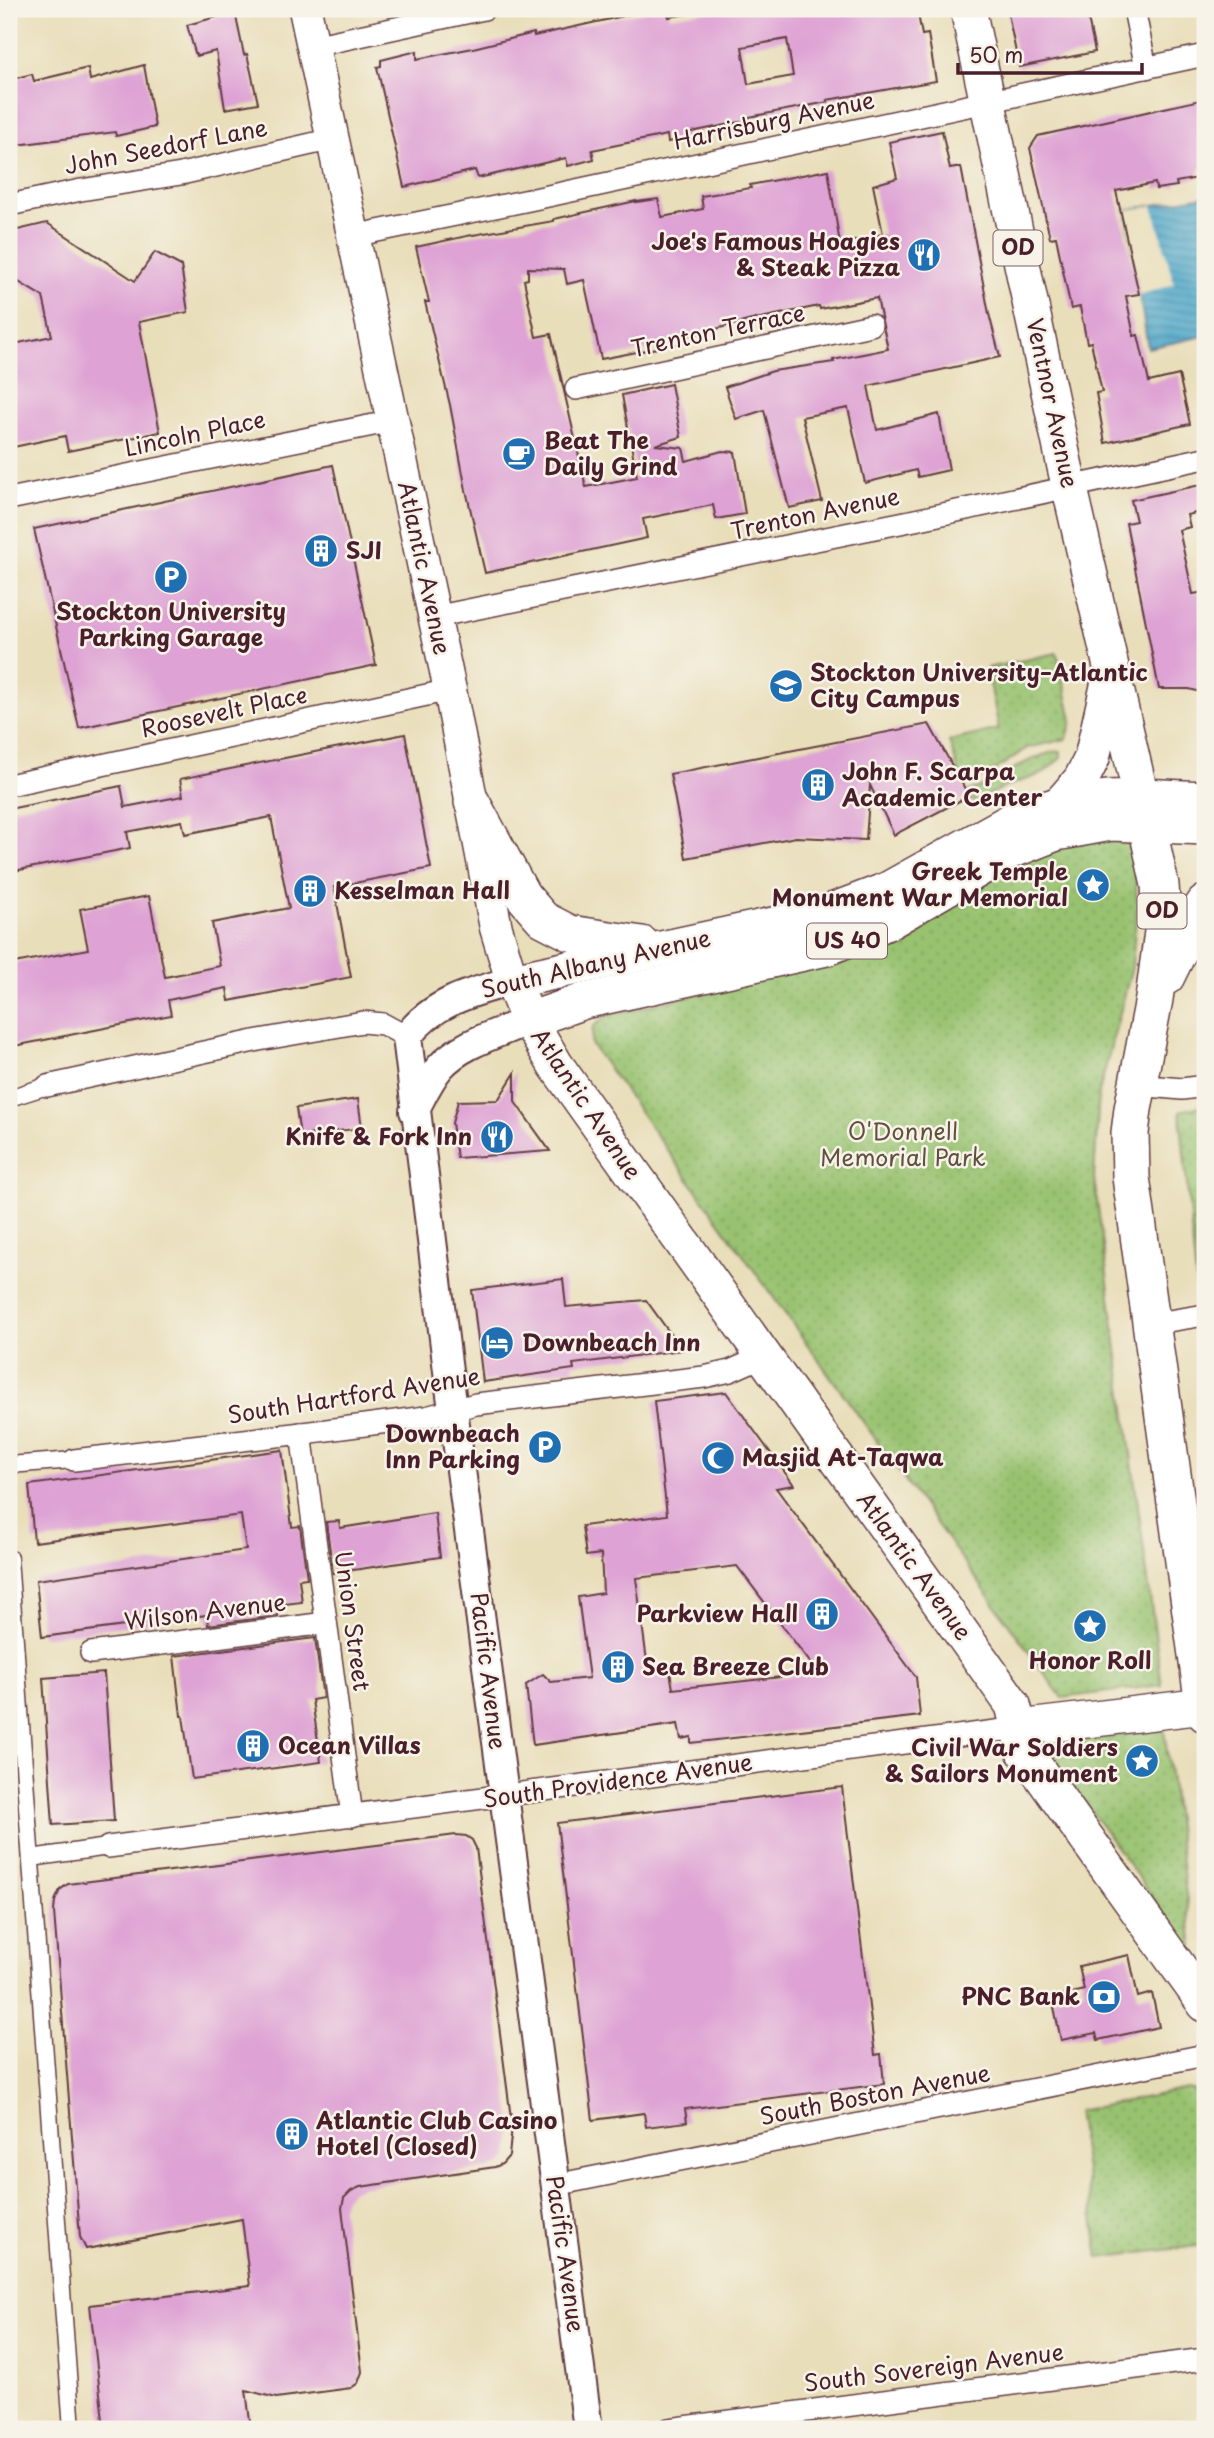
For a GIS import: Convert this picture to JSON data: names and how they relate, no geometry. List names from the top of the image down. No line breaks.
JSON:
{"streets":{"highway":["OD","US 40"],"main road":["Ventnor Avenue","Atlantic Avenue","South Albany Avenue","South Providence Avenue"],"street":["Harrisburg Avenue","John Seedorf Lane","Trenton Terrace","Lincoln Place","Trenton Avenue","Roosevelt Place","South Hartford Avenue","Wilson Avenue","Union Street","Pacific Avenue","South Boston Avenue","South Sovereign Avenue"]},"crossings":[["Harrisburg Avenue","Ventnor Avenue"],["Harrisburg Avenue","Atlantic Avenue"],["John Seedorf Lane","Atlantic Avenue"],["OD","Ventnor Avenue"],["OD","US 40"],["OD","South Albany Avenue"],["OD","South Providence Avenue"],["Ventnor Avenue","Trenton Avenue"],["Ventnor Avenue","US 40"],["Ventnor Avenue","South Albany Avenue"],["Lincoln Place","Atlantic Avenue"],["Trenton Avenue","Atlantic Avenue"],["Atlantic Avenue","Roosevelt Place"],["Atlantic Avenue","South Albany Avenue"],["Atlantic Avenue","South Hartford Avenue"],["Atlantic Avenue","South Providence Avenue"],["US 40","South Albany Avenue"],["South Albany Avenue","Pacific Avenue"],["South Hartford Avenue","Union Street"],["South Hartford Avenue","Pacific Avenue"],["Wilson Avenue","Union Street"],["Union Street","South Providence Avenue"],["Pacific Avenue","South Providence Avenue"],["Pacific Avenue","South Boston Avenue"]],"parks":["O'Donnell Memorial Park"],"places":{"restaurant":["Joe's Famous Hoagies & Steak Pizza","Knife & Fork Inn"],"cafe":["Beat The Daily Grind"],"building":["SJI","John F. Scarpa Academic Center","Kesselman Hall","Parkview Hall","Sea Breeze Club","Ocean Villas","Atlantic Club Casino Hotel (Closed)"],"parking":["Stockton University Parking Garage","Downbeach Inn Parking"],"school or university":["Stockton University–Atlantic City Campus"],"place":["Greek Temple Monument War Memorial","Honor Roll","Civil War Soldiers & Sailors Monument"],"hotel":["Downbeach Inn"],"mosque":["Masjid At-Taqwa"],"bank":["PNC Bank"]},"scale_bar":"50 m"}
